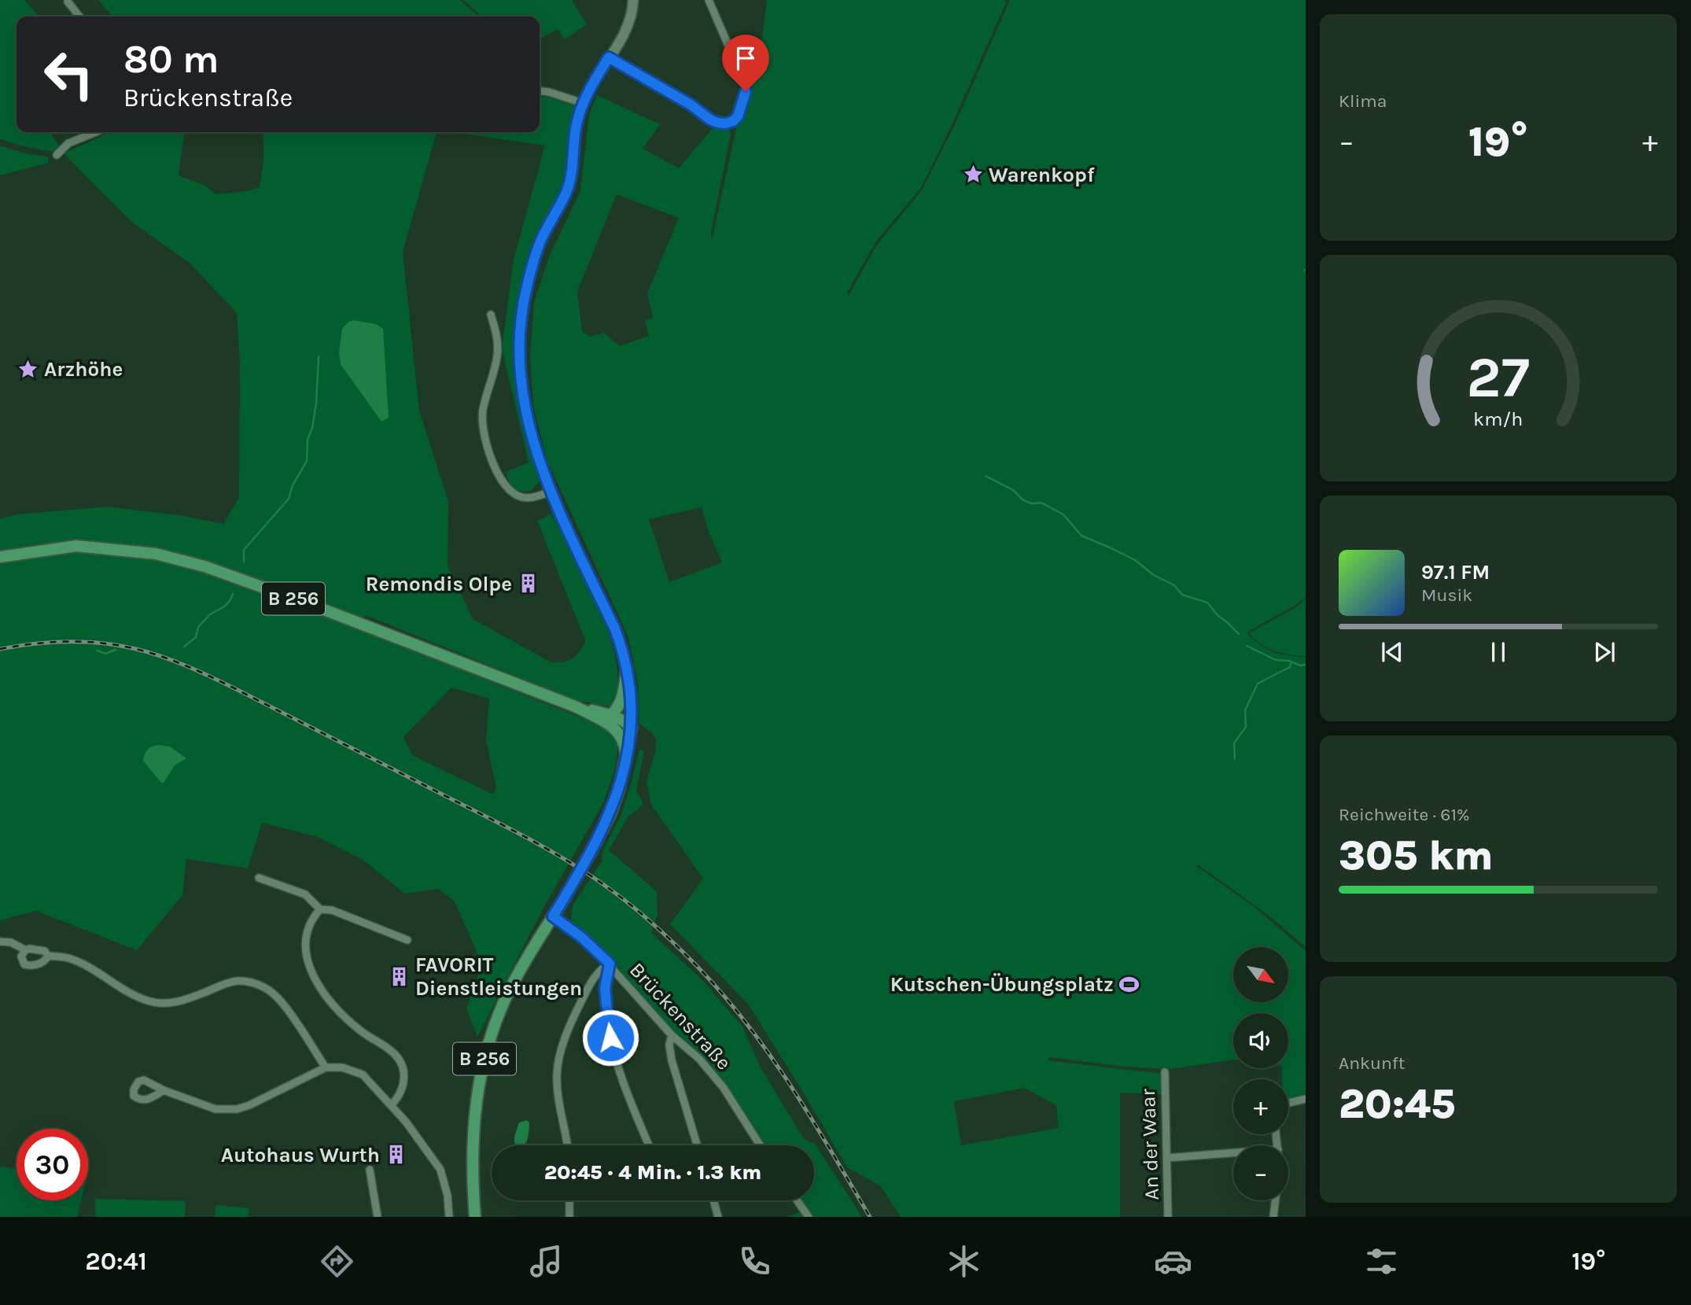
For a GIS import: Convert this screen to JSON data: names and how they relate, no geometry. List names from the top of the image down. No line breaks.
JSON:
{"streets":{"main road":["B 256"],"street":["Brückenstraße","An der Waar"]},"crossings":[["B 256","Brückenstraße"]],"places":{"place":["Warenkopf","Arzhöhe"],"building":["Remondis Olpe","FAVORIT Dienstleistungen","Autohaus Wurth"],"sports":["Kutschen-Übungsplatz"]},"north":"bottom right","page":{"tile":["Klima",["Reichweite · 61%","305 km"],["Ankunft","20:45"]],"turn":["80 m","Brückenstraße"],"heat":["−","19°","+"],"song":["97.1 FM","Musik"],"map_buttons":["+","−"],"limit":"30","trip":"20:45 · 4 Min. · 1.3 km","tabs":["20:41","19°"],"gauge":["27","km/h"]}}
